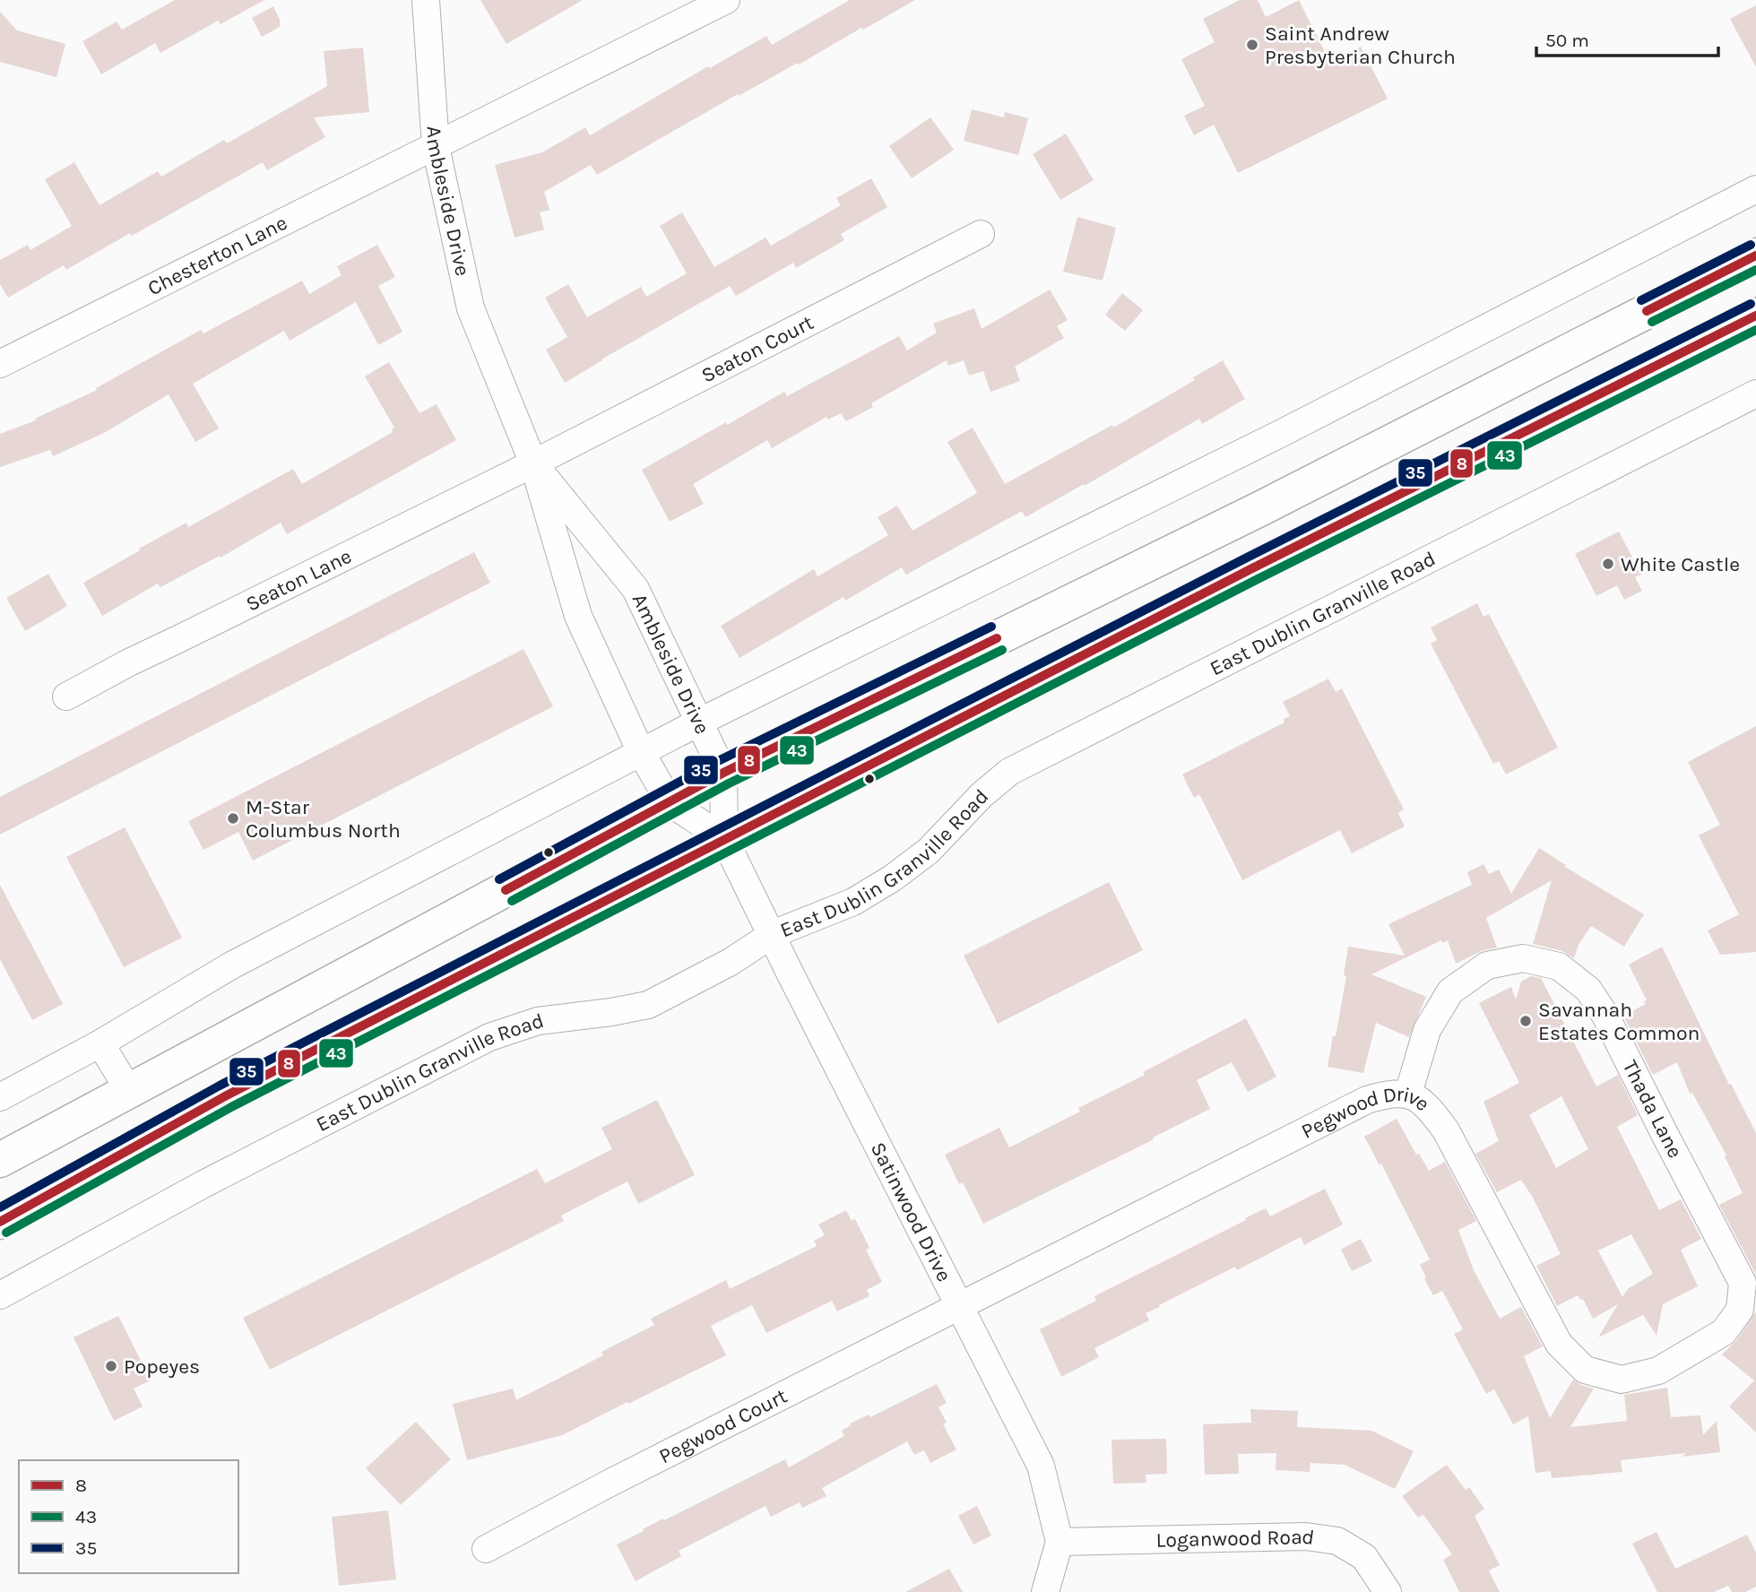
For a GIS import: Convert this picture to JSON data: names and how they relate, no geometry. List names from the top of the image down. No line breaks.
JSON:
{"streets":{"street":["Ambleside Drive","Chesterton Lane","Seaton Court","Seaton Lane","East Dublin Granville Road","Thada Lane","Pegwood Drive","Satinwood Drive","Pegwood Court","Loganwood Road"]},"crossings":[["Ambleside Drive","Chesterton Lane"],["Ambleside Drive","Seaton Court"],["Ambleside Drive","Seaton Lane"],["Ambleside Drive","Satinwood Drive"],["Seaton Court","Seaton Lane"],["East Dublin Granville Road","Satinwood Drive"],["Thada Lane","Pegwood Drive"],["Pegwood Drive","Satinwood Drive"],["Pegwood Drive","Pegwood Court"],["Satinwood Drive","Pegwood Court"],["Satinwood Drive","Loganwood Road"]],"places":["Saint Andrew Presbyterian Church","White Castle","M-Star Columbus North","Savannah Estates Common","Popeyes"],"lines":["transit line 35","transit line 8","transit line 43"],"legend":["8","43","35"],"scale_bar":"50 m"}
